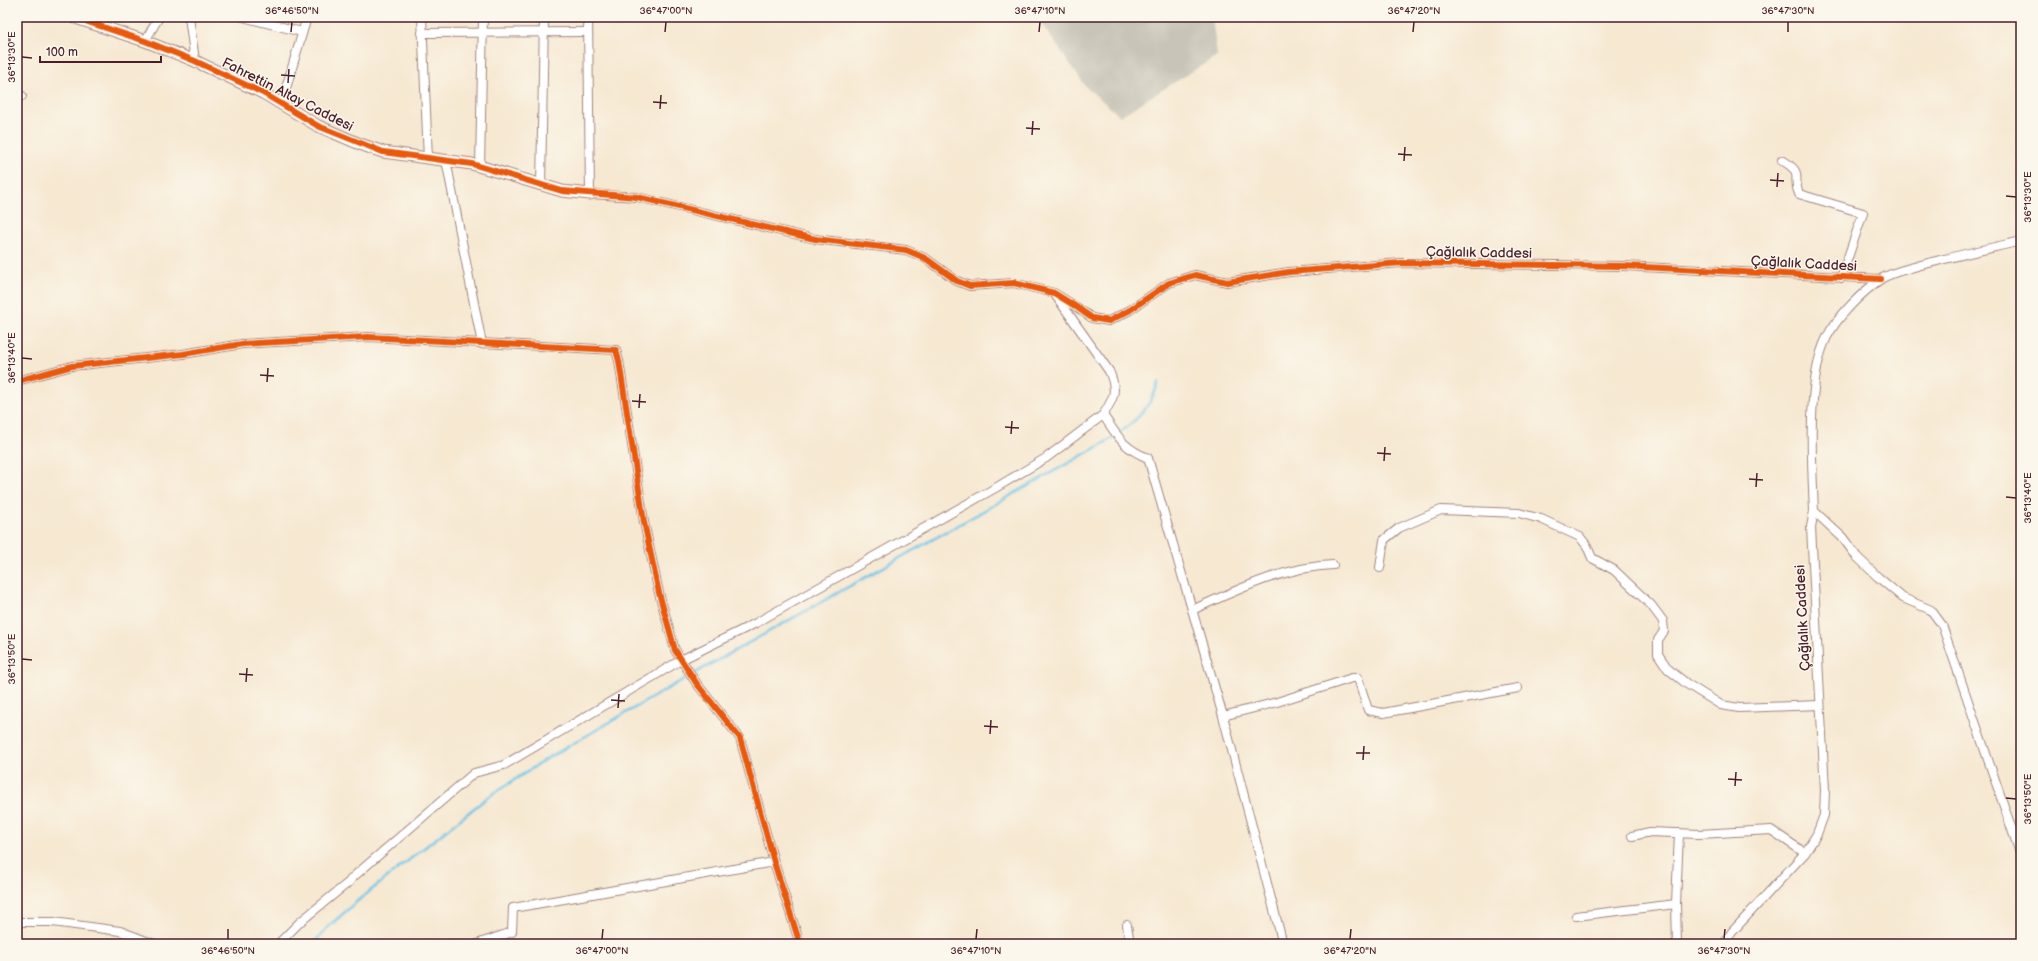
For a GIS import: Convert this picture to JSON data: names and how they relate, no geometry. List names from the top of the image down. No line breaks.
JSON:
{"streets":{"street":["Fahrettin Altay Caddesi","Çağlalık Caddesi"]},"scale_bar":"100 m","coordinates":["36°46'50\"N","36°47'00\"N","36°47'10\"N","36°47'20\"N","36°47'30\"N","36°13'30\"E","36°13'40\"E","36°13'50\"E"]}
